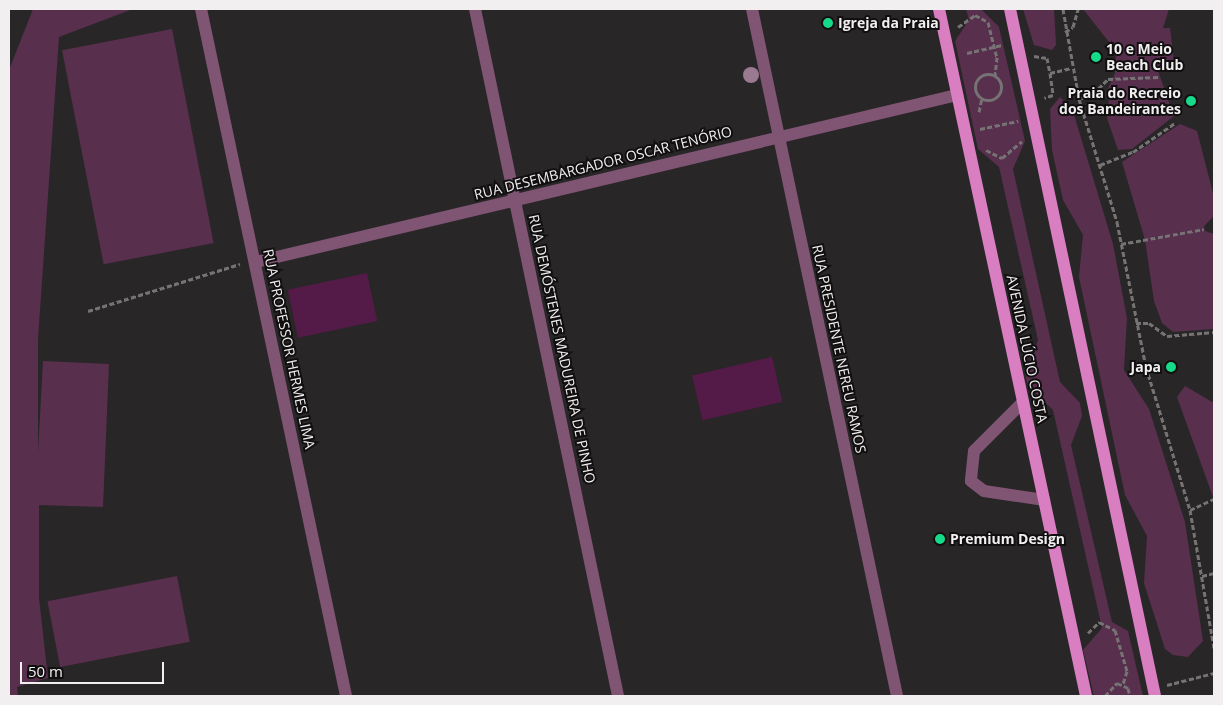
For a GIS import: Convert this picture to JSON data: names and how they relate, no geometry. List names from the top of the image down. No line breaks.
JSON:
{"streets":{"main road":["AVENIDA LÚCIO COSTA"],"street":["RUA DESEMBARGADOR OSCAR TENÓRIO","RUA PROFESSOR HERMES LIMA","RUA DEMÓSTENES MADUREIRA DE PINHO","RUA PRESIDENTE NEREU RAMOS"]},"crossings":[["RUA DESEMBARGADOR OSCAR TENÓRIO","RUA PROFESSOR HERMES LIMA"],["RUA DESEMBARGADOR OSCAR TENÓRIO","RUA DEMÓSTENES MADUREIRA DE PINHO"],["RUA DESEMBARGADOR OSCAR TENÓRIO","RUA PRESIDENTE NEREU RAMOS"],["RUA DESEMBARGADOR OSCAR TENÓRIO","AVENIDA LÚCIO COSTA"]],"places":["Igreja da Praia","10 e Meio Beach Club","Praia do Recreio dos Bandeirantes","Japa","Premium Design"],"scale_bar":"50 m"}
